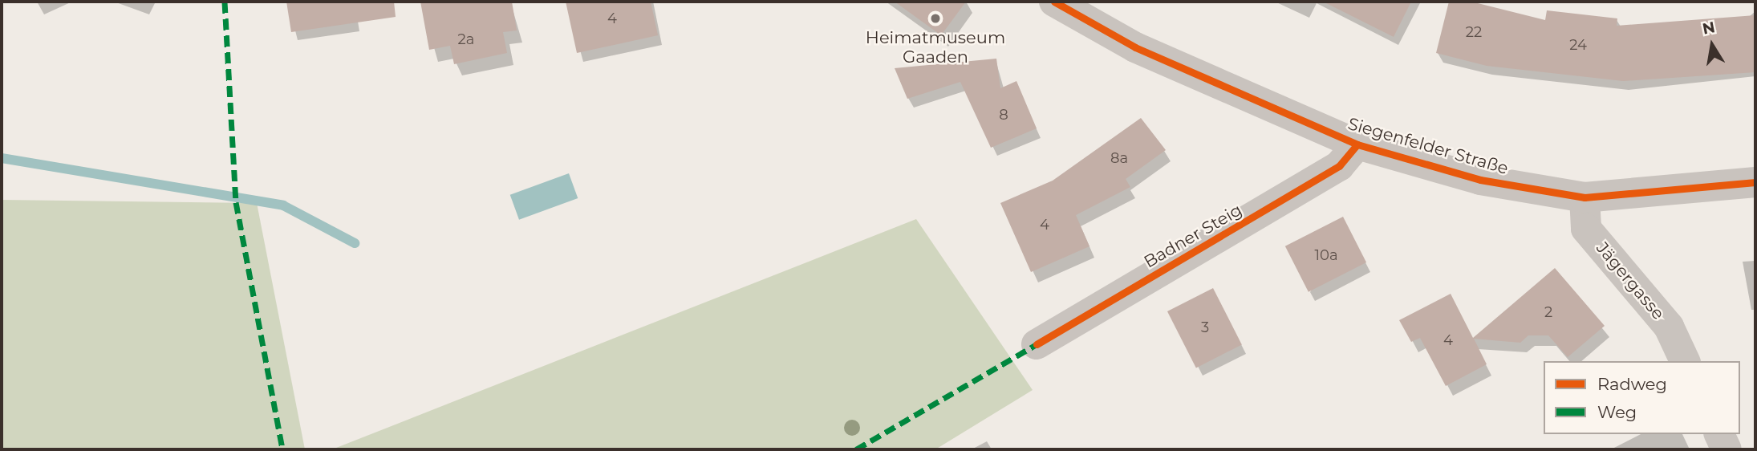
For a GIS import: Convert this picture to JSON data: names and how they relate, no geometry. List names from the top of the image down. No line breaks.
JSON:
{"streets":{"street":["Siegenfelder Straße","Badner Steig","Jägergasse"]},"crossings":[["Siegenfelder Straße","Badner Steig"],["Siegenfelder Straße","Jägergasse"]],"places":["Heimatmuseum Gaaden"],"house_numbers":["4","22","2a","24","8","8a","4","10a","2","3","4"],"legend":["Radweg","Weg"],"north":"top"}
